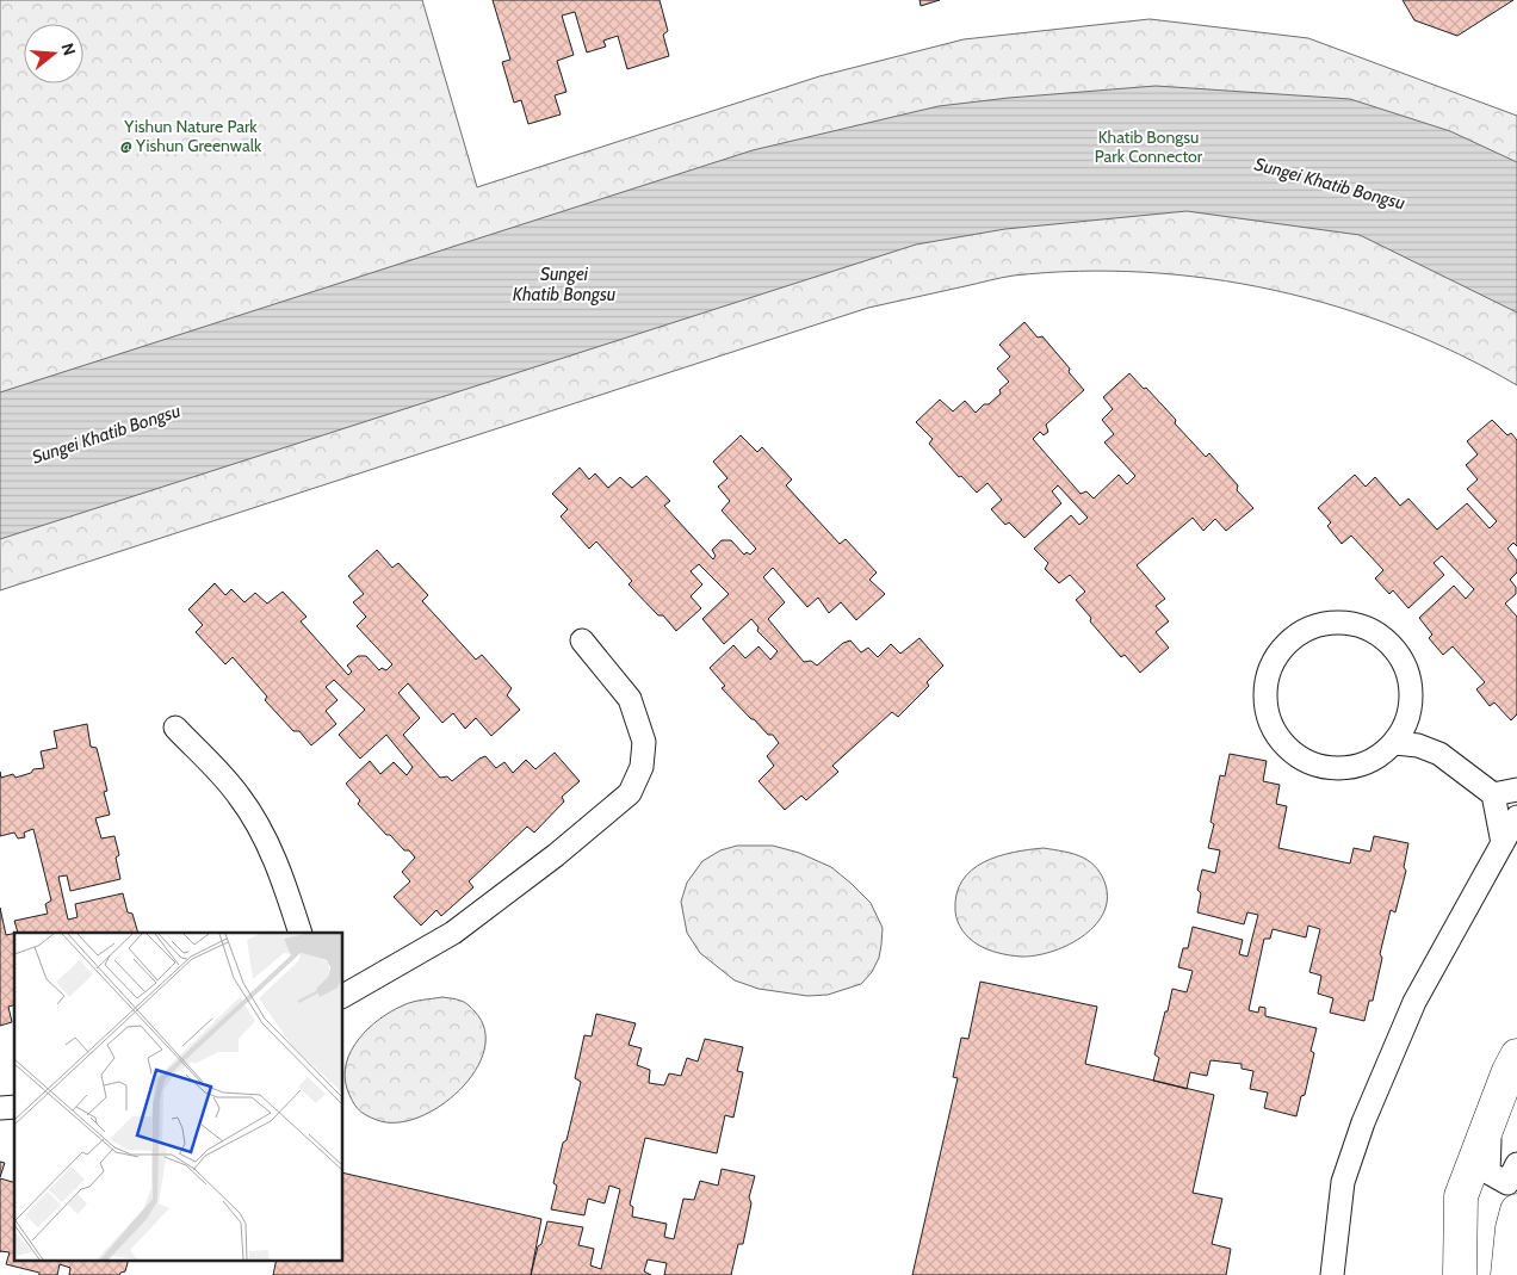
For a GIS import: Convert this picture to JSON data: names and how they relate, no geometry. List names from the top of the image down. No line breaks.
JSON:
{"water":["Sungei Khatib Bongsu"],"parks":["Yishun Nature Park @ Yishun Greenwalk","Khatib Bongsu Park Connector"],"north":"right"}
